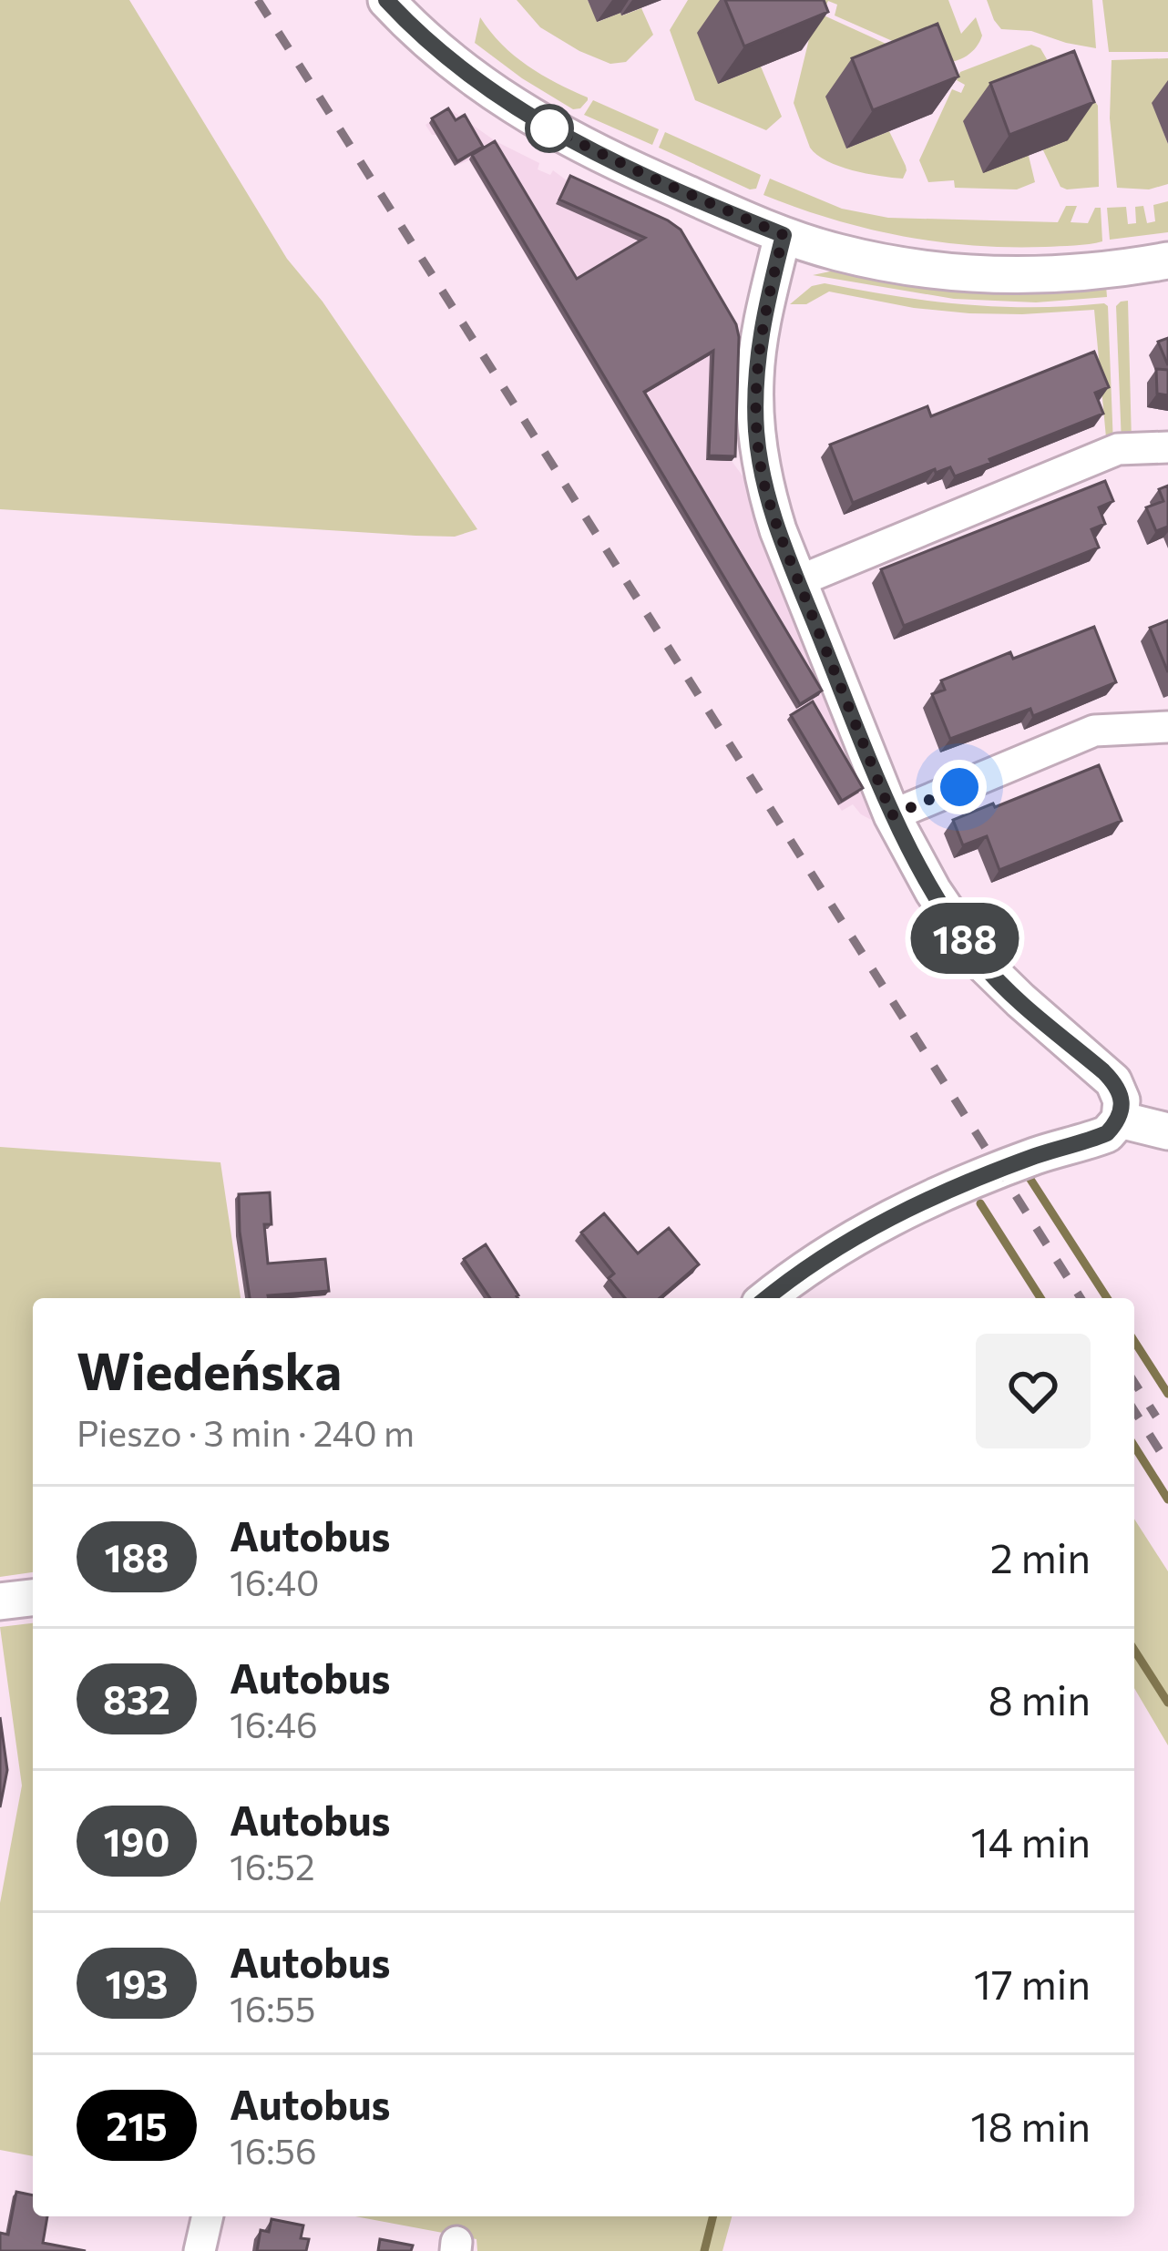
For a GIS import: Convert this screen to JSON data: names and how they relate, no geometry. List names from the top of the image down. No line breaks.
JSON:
{"lines":["bus line 188"],"page":{"on_map":"188","heading":["Wiedeńska","Pieszo · 3 min · 240 m"],"list":[{"mark":"188","name":"Autobus","note":"16:40","value":"2 min"},{"mark":"832","name":"Autobus","note":"16:46","value":"8 min"},{"mark":"190","name":"Autobus","note":"16:52","value":"14 min"},{"mark":"193","name":"Autobus","note":"16:55","value":"17 min"},{"mark":"215","name":"Autobus","note":"16:56","value":"18 min"}]}}
